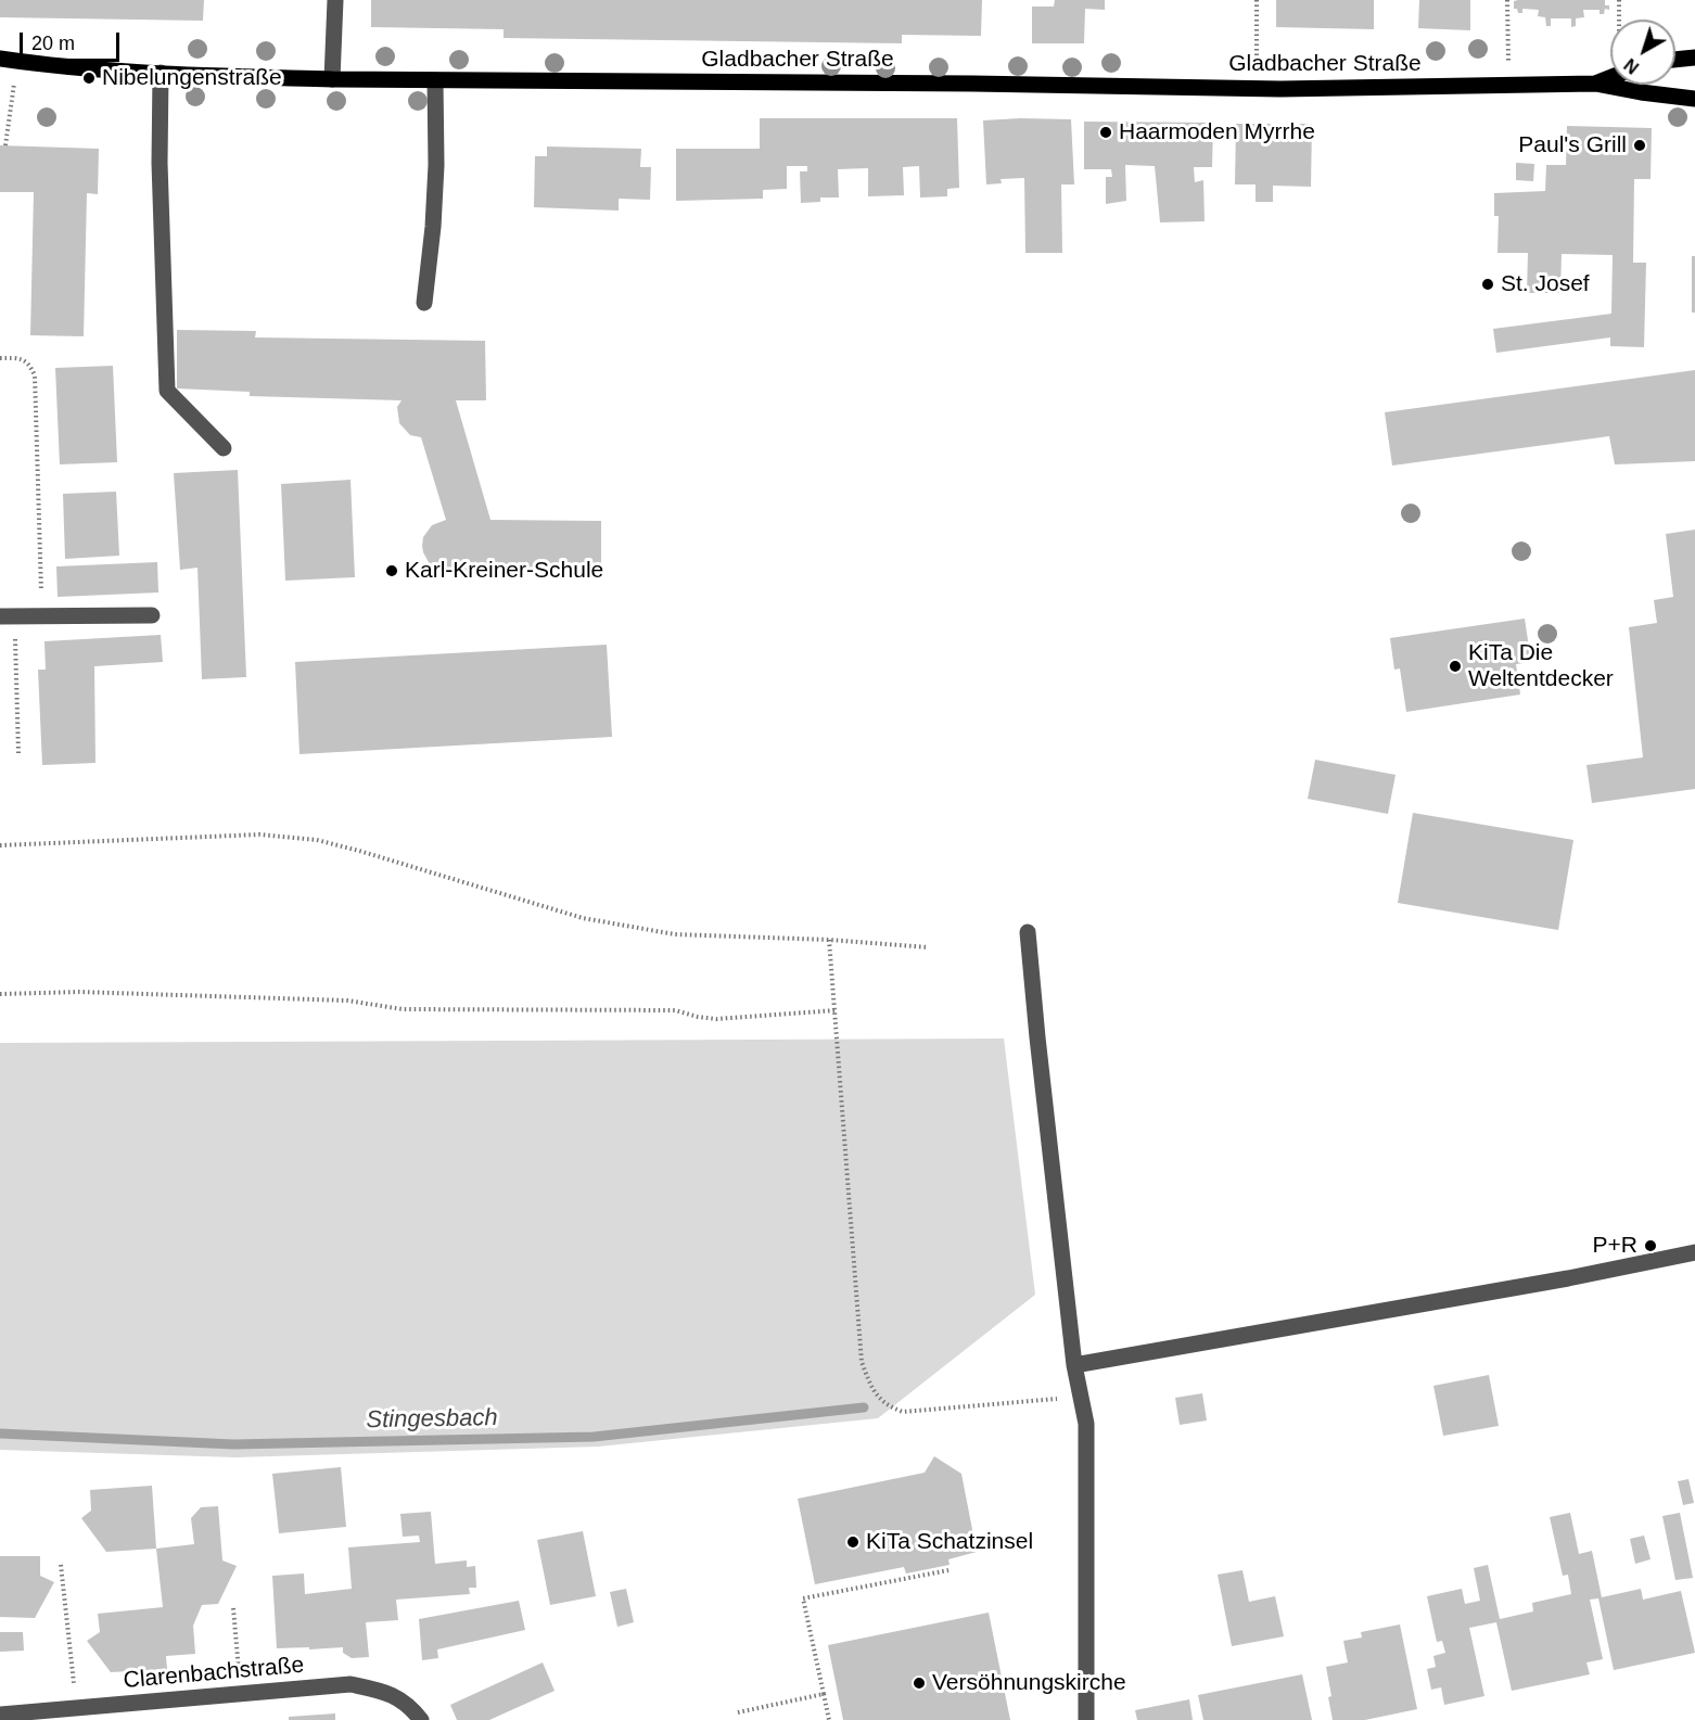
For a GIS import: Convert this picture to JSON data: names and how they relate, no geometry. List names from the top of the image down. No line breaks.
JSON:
{"streets":{"main road":["Gladbacher Straße"],"street":["Clarenbachstraße"]},"water":["Stingesbach"],"places":["Nibelungenstraße","Haarmoden Myrrhe","Paul's Grill","St. Josef","Karl-Kreiner-Schule","KiTa Die Weltentdecker","P+R","KiTa Schatzinsel","Versöhnungskirche"],"scale_bar":"20 m","north":"bottom left"}
